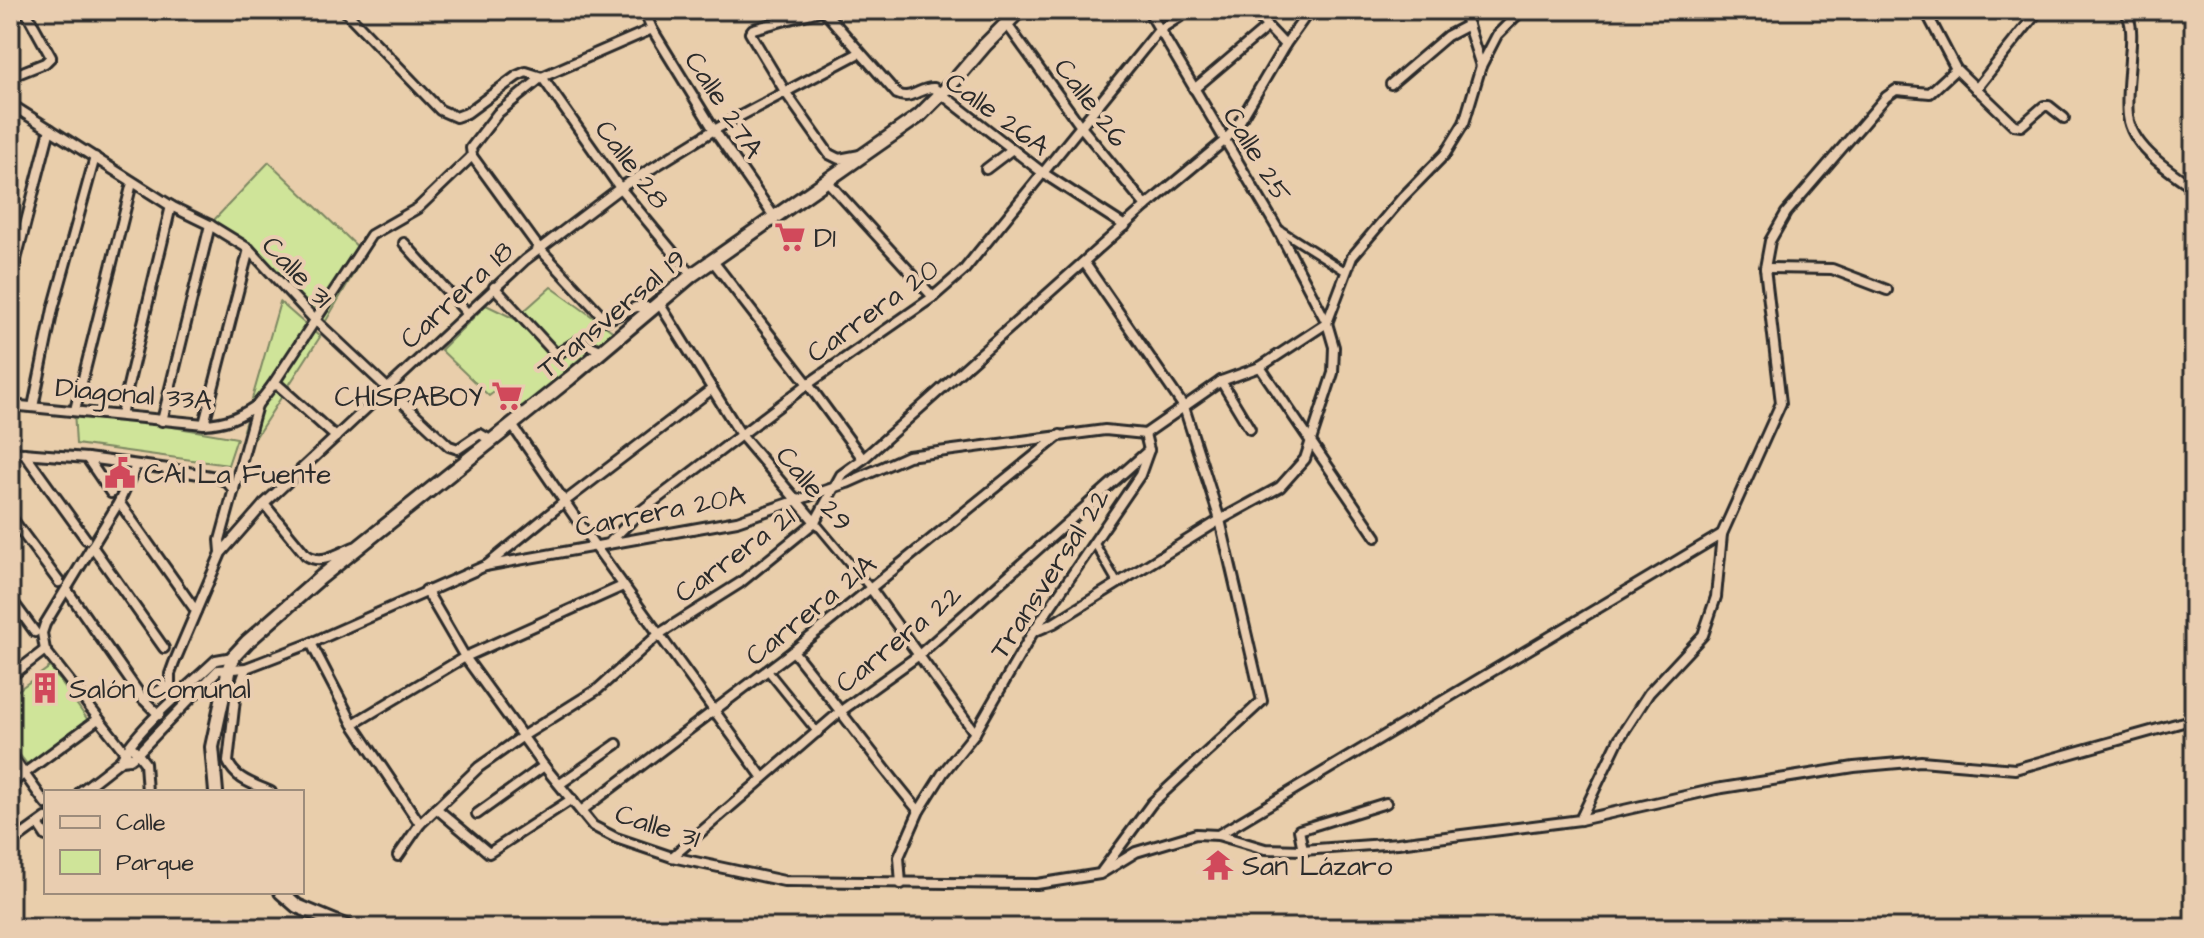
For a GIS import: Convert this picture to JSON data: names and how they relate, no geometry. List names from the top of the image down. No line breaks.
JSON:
{"streets":{"main road":["Transversal 19"],"street":["Calle 26","Calle 27A","Calle 26A","Calle 25","Calle 28","Calle 31","Carrera 18","Carrera 20","Diagonal 33A","Calle 29","Carrera 20A","Carrera 21","Transversal 22","Carrera 21A","Carrera 22"]},"crossings":[["Calle 26","Carrera 20"],["Calle 26","Transversal 19"],["Calle 26","Carrera 21"],["Calle 27A","Carrera 18"],["Calle 27A","Transversal 19"],["Calle 26A","Carrera 18"],["Calle 26A","Carrera 20"],["Calle 26A","Transversal 19"],["Calle 26A","Carrera 21"],["Calle 25","Carrera 20"],["Calle 25","Carrera 21"],["Calle 28","Carrera 18"],["Calle 28","Transversal 19"],["Calle 31","Carrera 18"],["Calle 31","Transversal 19"],["Calle 31","Carrera 20A"],["Calle 31","Carrera 21"],["Calle 31","Transversal 22"],["Calle 31","Carrera 21A"],["Calle 31","Carrera 22"],["Carrera 18","Diagonal 33A"],["Carrera 20","Calle 29"],["Carrera 20","Carrera 20A"],["Transversal 19","Calle 29"],["Transversal 19","Carrera 20A"],["Calle 29","Carrera 20A"],["Calle 29","Carrera 21"],["Calle 29","Transversal 22"],["Calle 29","Carrera 21A"],["Calle 29","Carrera 22"],["Carrera 20A","Carrera 21"],["Carrera 20A","Carrera 21A"],["Transversal 22","Carrera 22"]],"places":{"supermarket":["D1","CHISPABOY"],"public building":["CAI La Fuente"],"building":["Salón Comunal"],"temple":["San Lázaro"]},"legend":["Calle","Parque"]}
